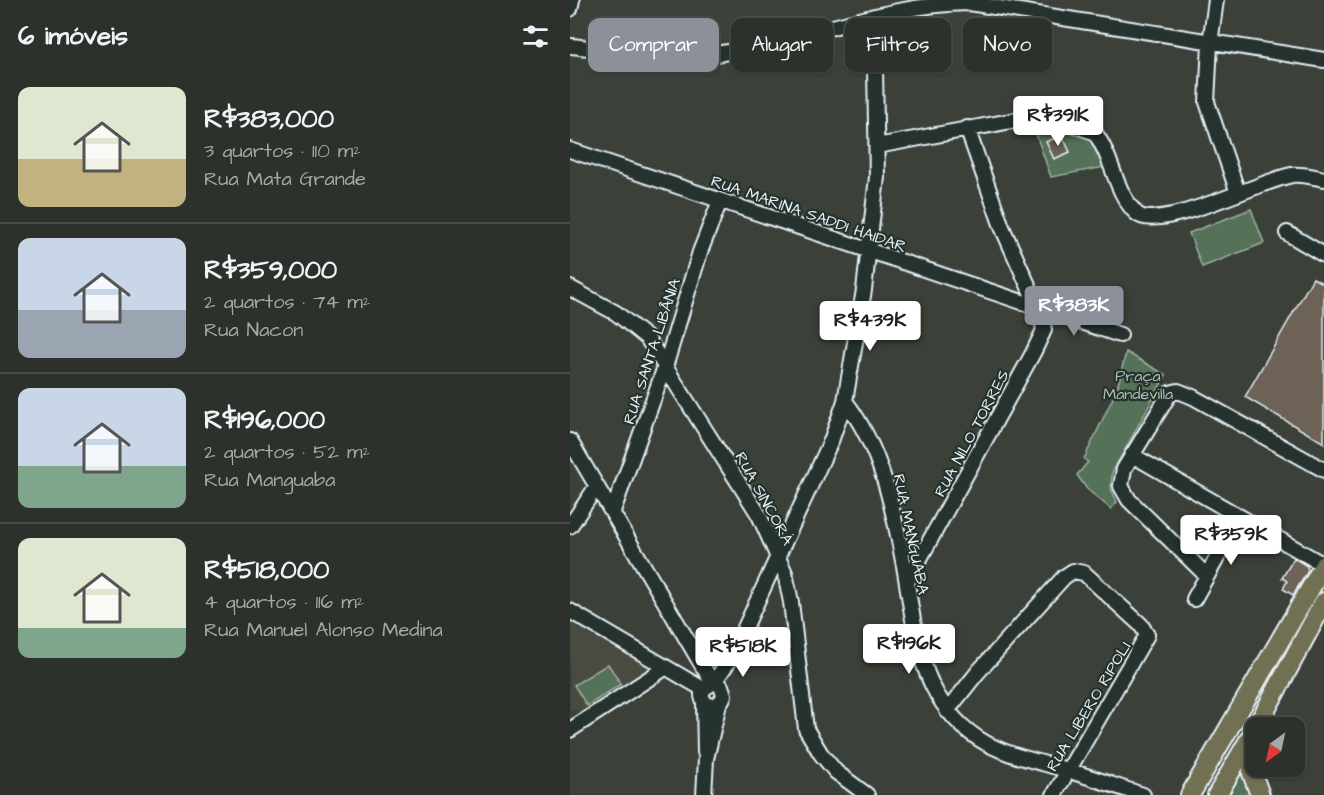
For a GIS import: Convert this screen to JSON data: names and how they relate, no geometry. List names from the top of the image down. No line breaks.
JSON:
{"streets":{"street":["RUA MARINA SADDI HAIDAR","RUA SANTA LIBÂNIA","RUA NILO TORRES","RUA SINCORÁ","RUA MANGUABA","RUA LIBERO RIPOLI"]},"crossings":[["RUA MARINA SADDI HAIDAR","RUA SANTA LIBÂNIA"],["RUA MARINA SADDI HAIDAR","RUA NILO TORRES"],["RUA SANTA LIBÂNIA","RUA SINCORÁ"],["RUA NILO TORRES","RUA MANGUABA"],["RUA MANGUABA","RUA LIBERO RIPOLI"]],"parks":["Praça Mandevilla"],"north":"bottom left","page":{"heading":"6 imóveis","chip":["Comprar","Alugar","Filtros","Novo"],"list":[{"name":"R$383,000","note":"3 quartos · 110 m² · Rua Mata Grande"},{"name":"R$359,000","note":"2 quartos · 74 m² · Rua Nacon"},{"name":"R$196,000","note":"2 quartos · 52 m² · Rua Manguaba"},{"name":"R$518,000","note":"4 quartos · 116 m² · Rua Manuel Alonso Medina"}],"price":["R$391K","R$383K","R$439K","R$359K","R$196K","R$518K"]}}
